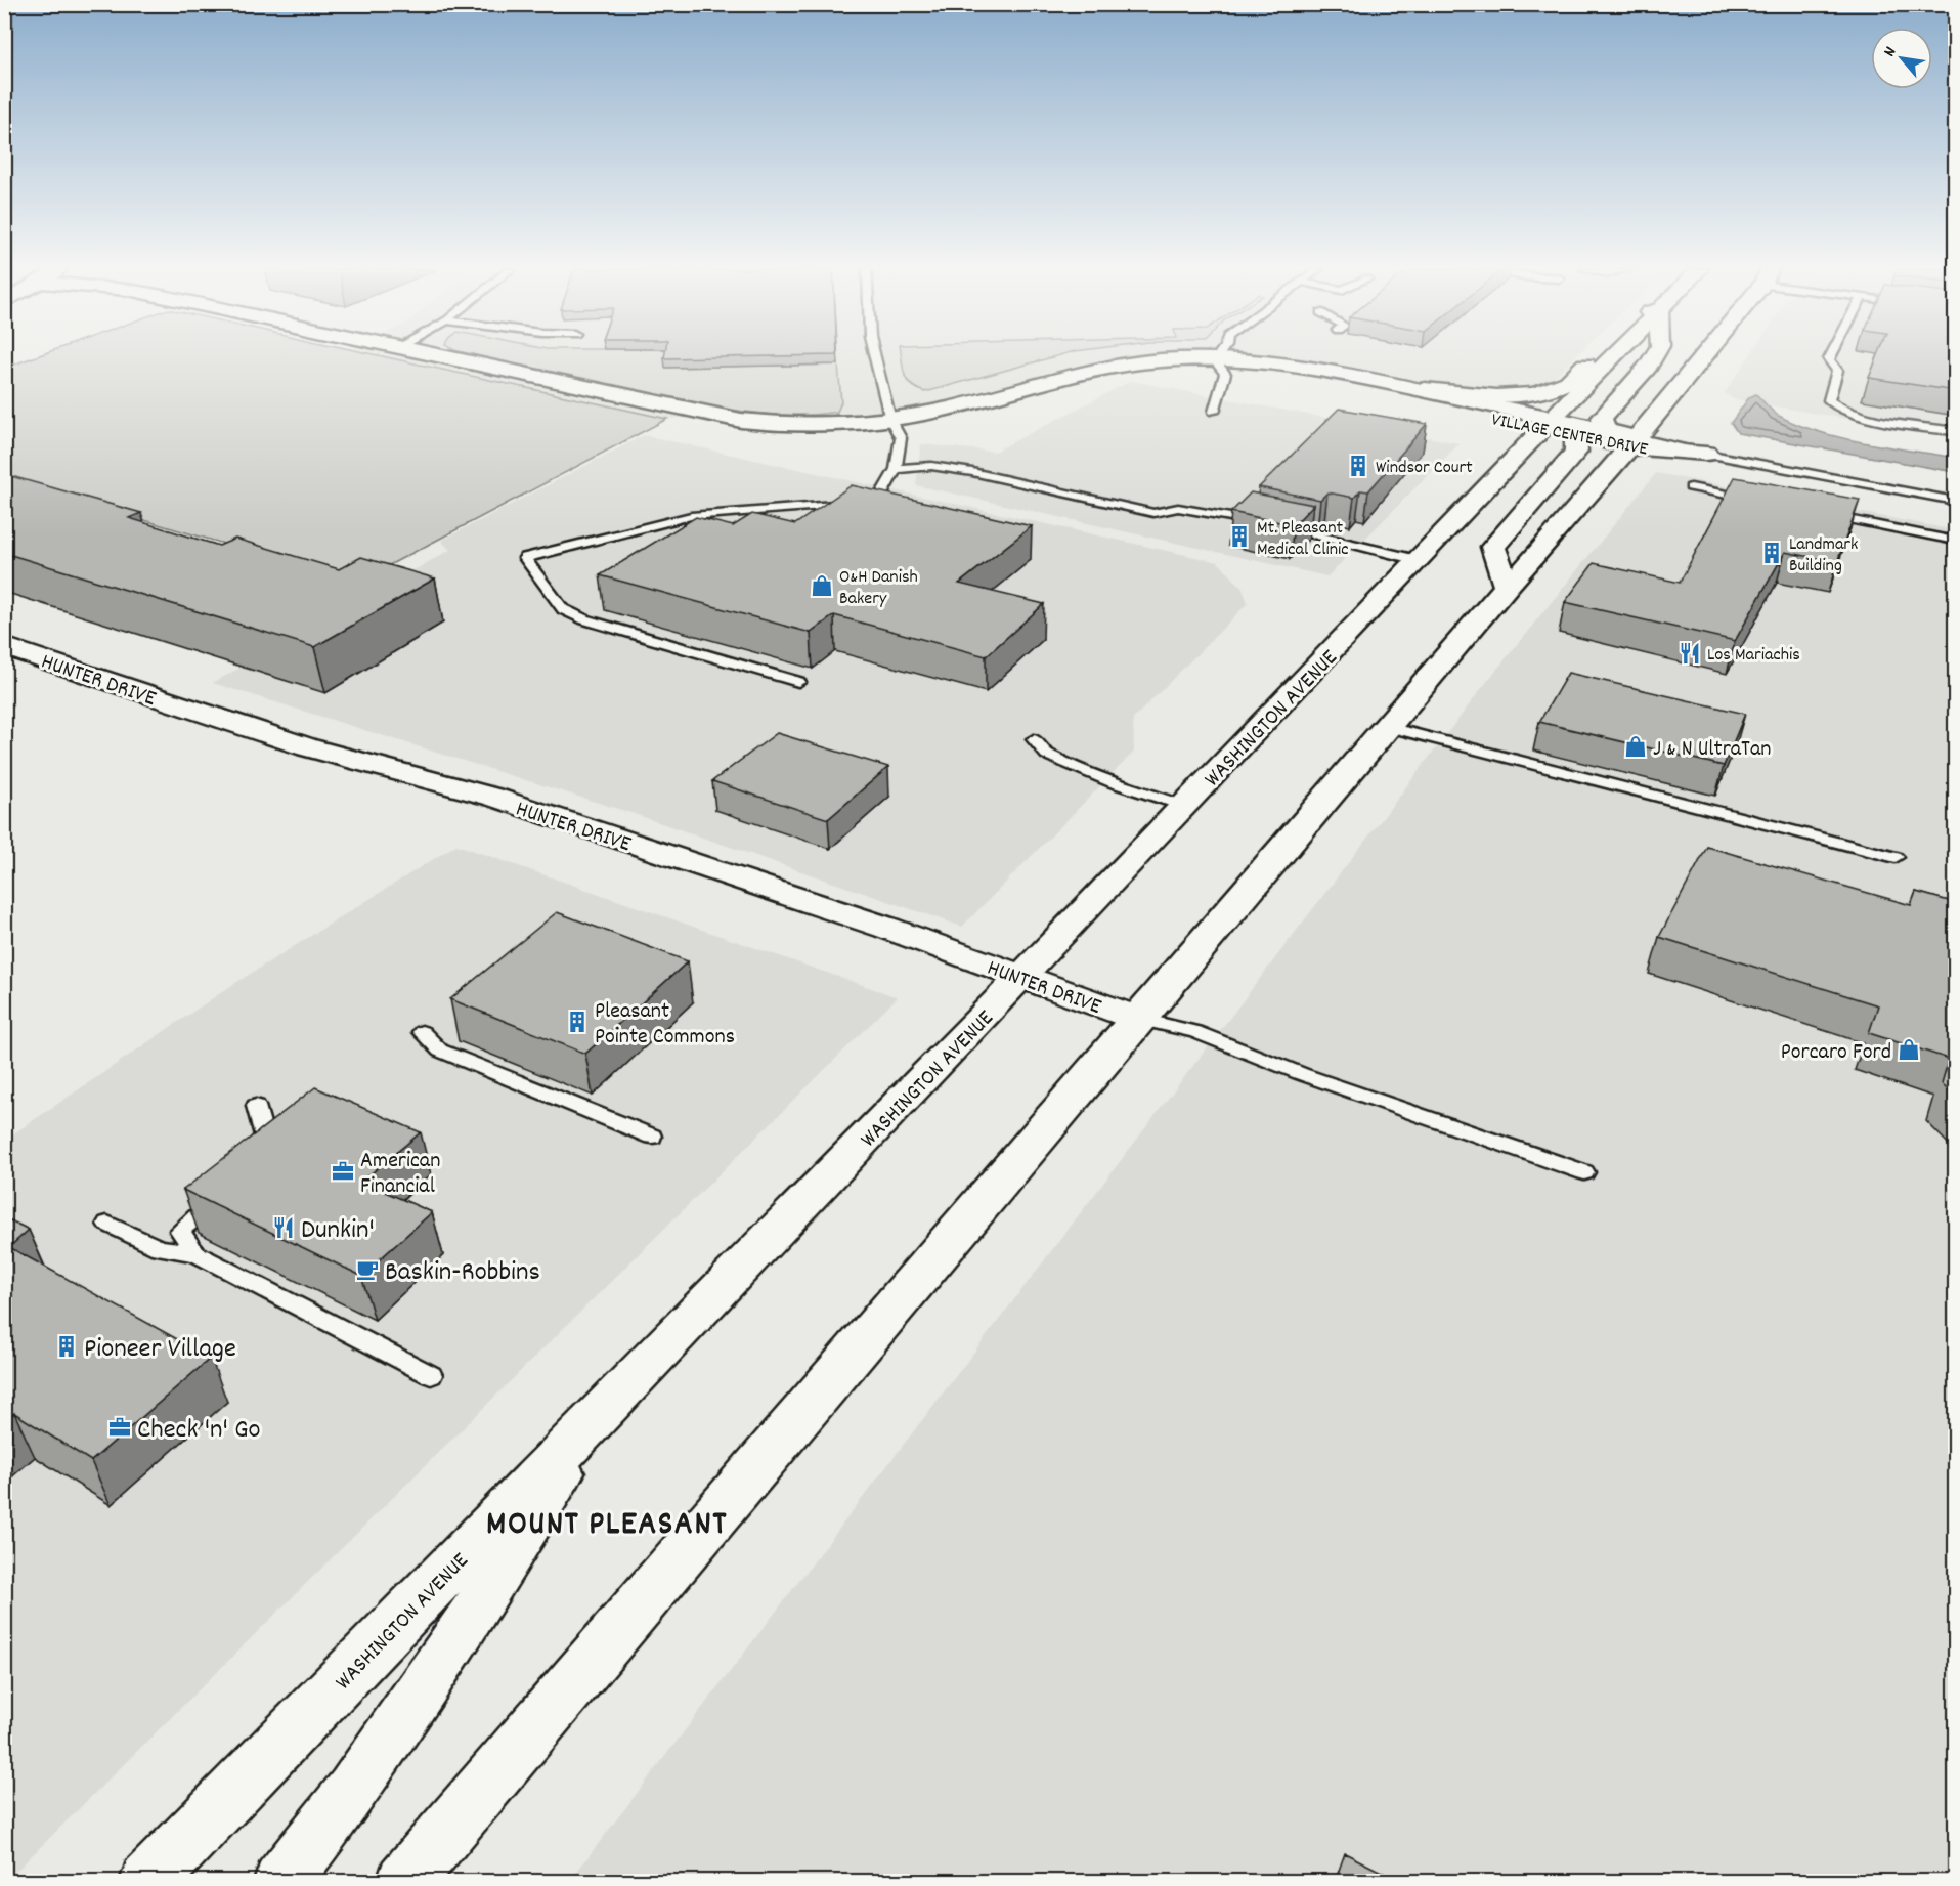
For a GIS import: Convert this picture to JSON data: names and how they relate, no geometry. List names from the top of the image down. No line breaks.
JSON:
{"streets":{"main road":["VILLAGE CENTER DRIVE","HUNTER DRIVE","WASHINGTON AVENUE"]},"crossings":[["VILLAGE CENTER DRIVE","WASHINGTON AVENUE"],["HUNTER DRIVE","WASHINGTON AVENUE"]],"districts":["MOUNT PLEASANT"],"places":{"building":["Windsor Court","Mt. Pleasant Medical Clinic","Landmark Building","Pleasant Pointe Commons","Pioneer Village"],"shop":["O&H Danish Bakery","J & N UltraTan","Porcaro Ford"],"restaurant":["Los Mariachis","Dunkin'"],"office":["American Financial","Check 'n' Go"],"cafe":["Baskin-Robbins"]},"north":"top left"}
